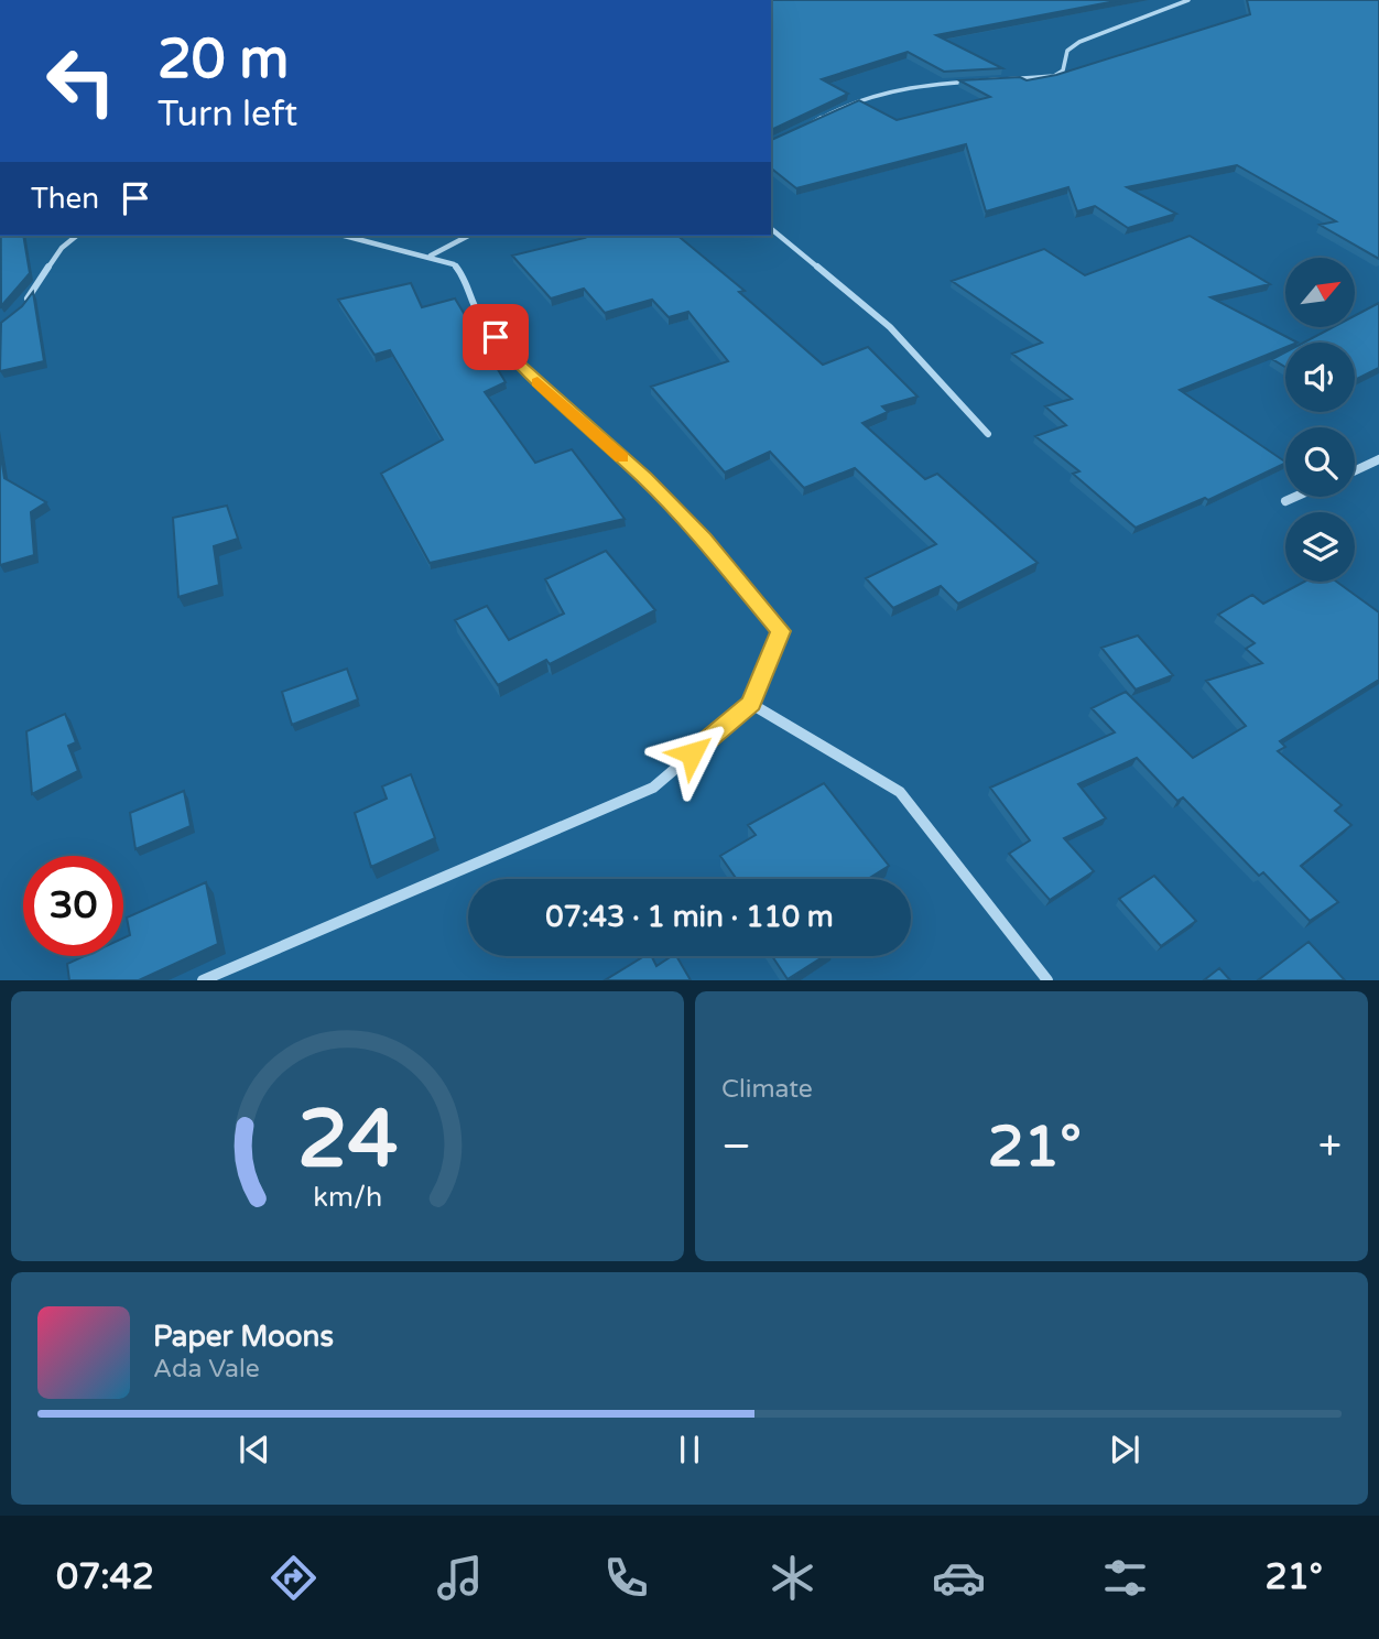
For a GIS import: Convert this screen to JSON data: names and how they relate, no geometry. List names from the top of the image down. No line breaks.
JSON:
{"north":"top right","page":{"turn":["20 m","Turn left"],"then":"Then","limit":"30","trip":"07:43 · 1 min · 110 m","tile":"Climate","heat":["−","21°","+"],"song":["Paper Moons","Ada Vale"],"tabs":["07:42","21°"],"gauge":["24","km/h"]}}
